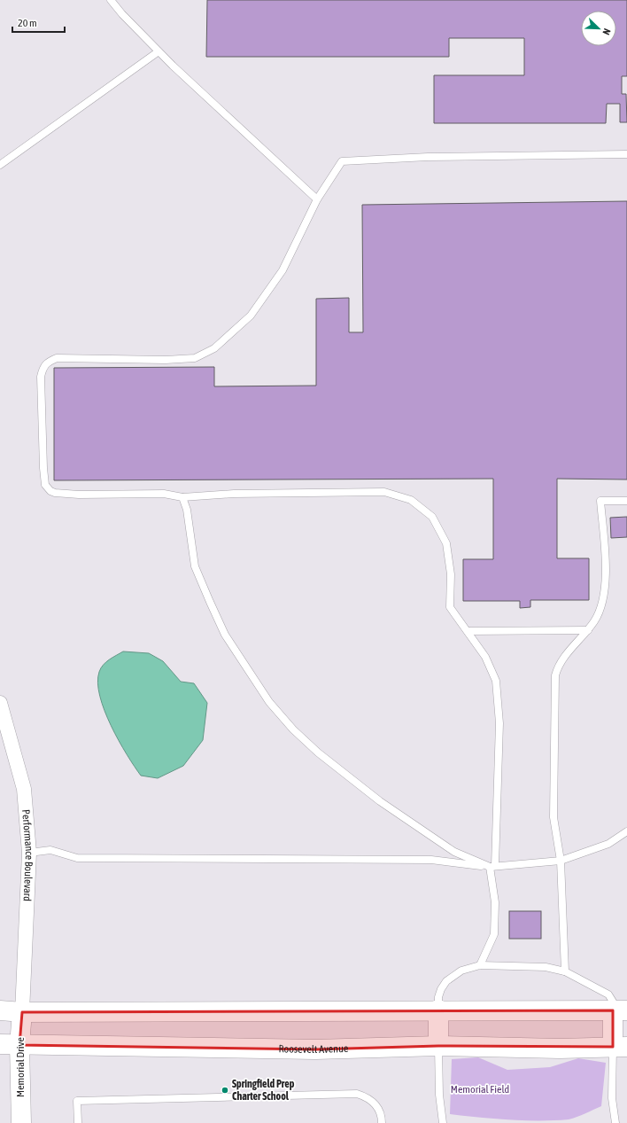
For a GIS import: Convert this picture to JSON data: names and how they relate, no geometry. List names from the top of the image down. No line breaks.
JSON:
{"streets":{"main road":["Roosevelt Avenue","Memorial Drive"],"street":["Performance Boulevard"]},"crossings":[["Performance Boulevard","Memorial Drive"],["Roosevelt Avenue","Memorial Drive"]],"parks":["Memorial Field"],"places":["Springfield Prep Charter School"],"scale_bar":"20 m","north":"bottom right"}
